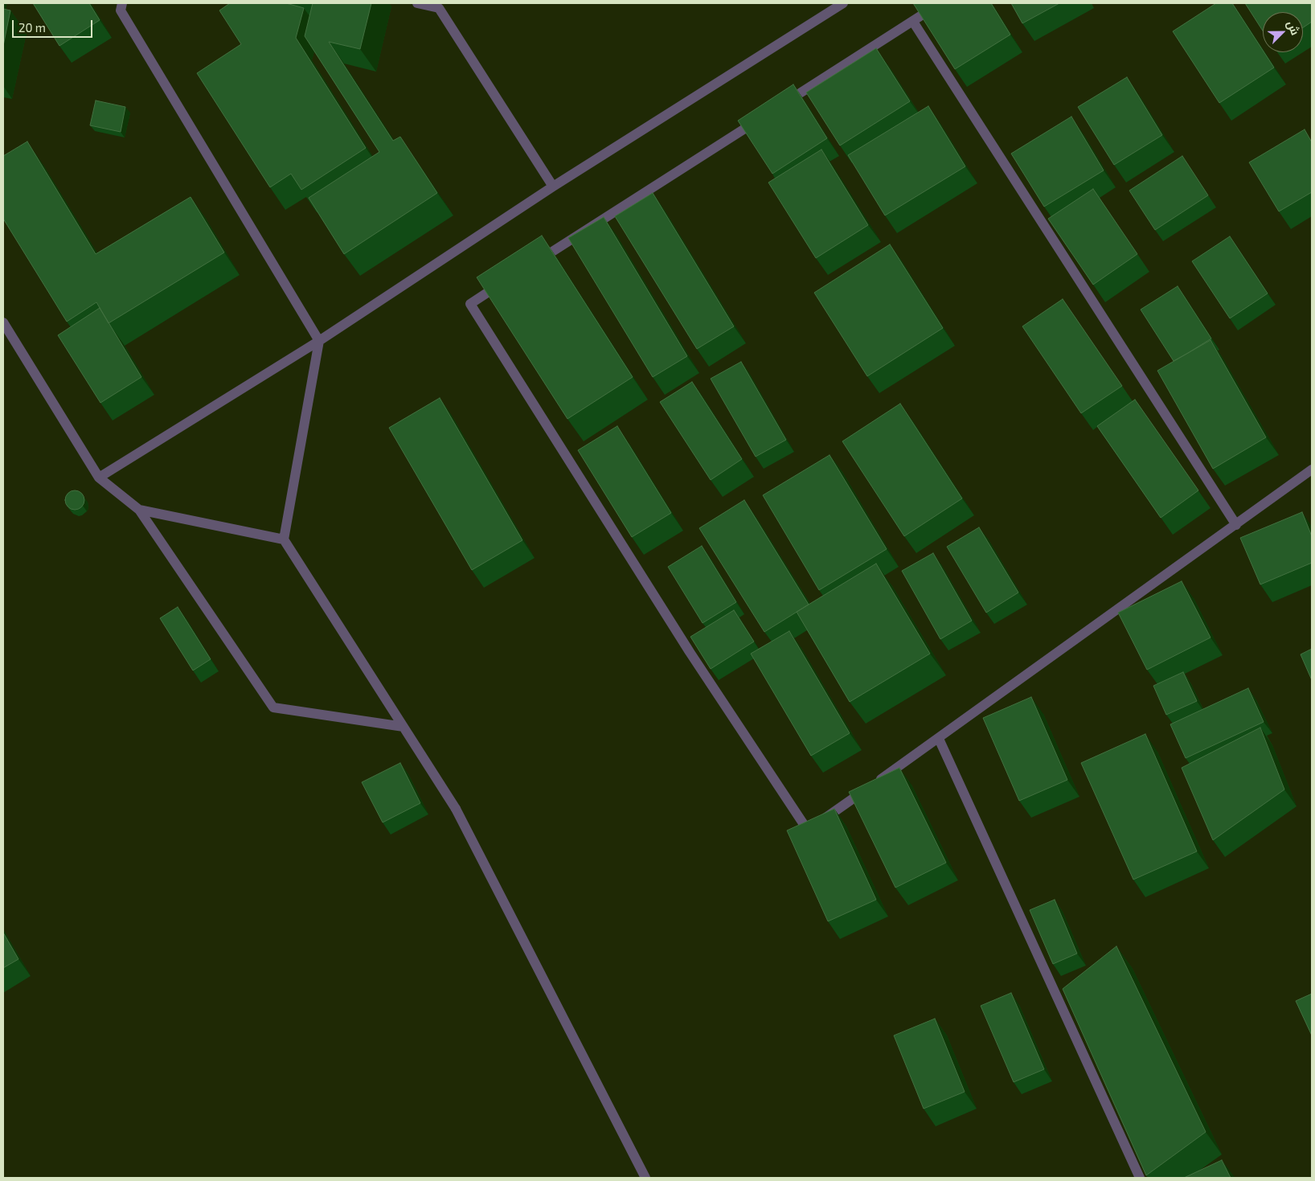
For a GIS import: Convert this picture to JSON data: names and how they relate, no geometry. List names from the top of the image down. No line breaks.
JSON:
{"scale_bar":"20 m","north":"top right"}
